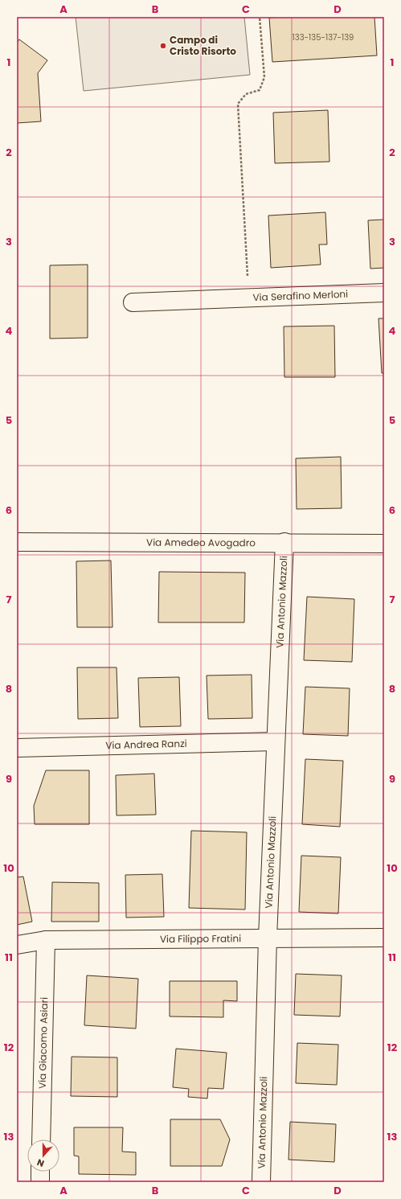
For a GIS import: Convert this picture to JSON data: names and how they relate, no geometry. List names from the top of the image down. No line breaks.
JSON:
{"streets":{"street":["Via Serafino Merloni","Via Amedeo Avogadro","Via Antonio Mazzoli","Via Andrea Ranzi","Via Filippo Fratini","Via Giacomo Asiari"]},"crossings":[["Via Amedeo Avogadro","Via Antonio Mazzoli"],["Via Antonio Mazzoli","Via Andrea Ranzi"],["Via Antonio Mazzoli","Via Filippo Fratini"],["Via Filippo Fratini","Via Giacomo Asiari"]],"places":["Campo di Cristo Risorto"],"house_numbers":["133-135-137-139"],"north":"bottom","grid":{"columns":["A","B","C","D"],"rows":["1","2","3","4","5","6","7","8","9","10","11","12","13"]}}
